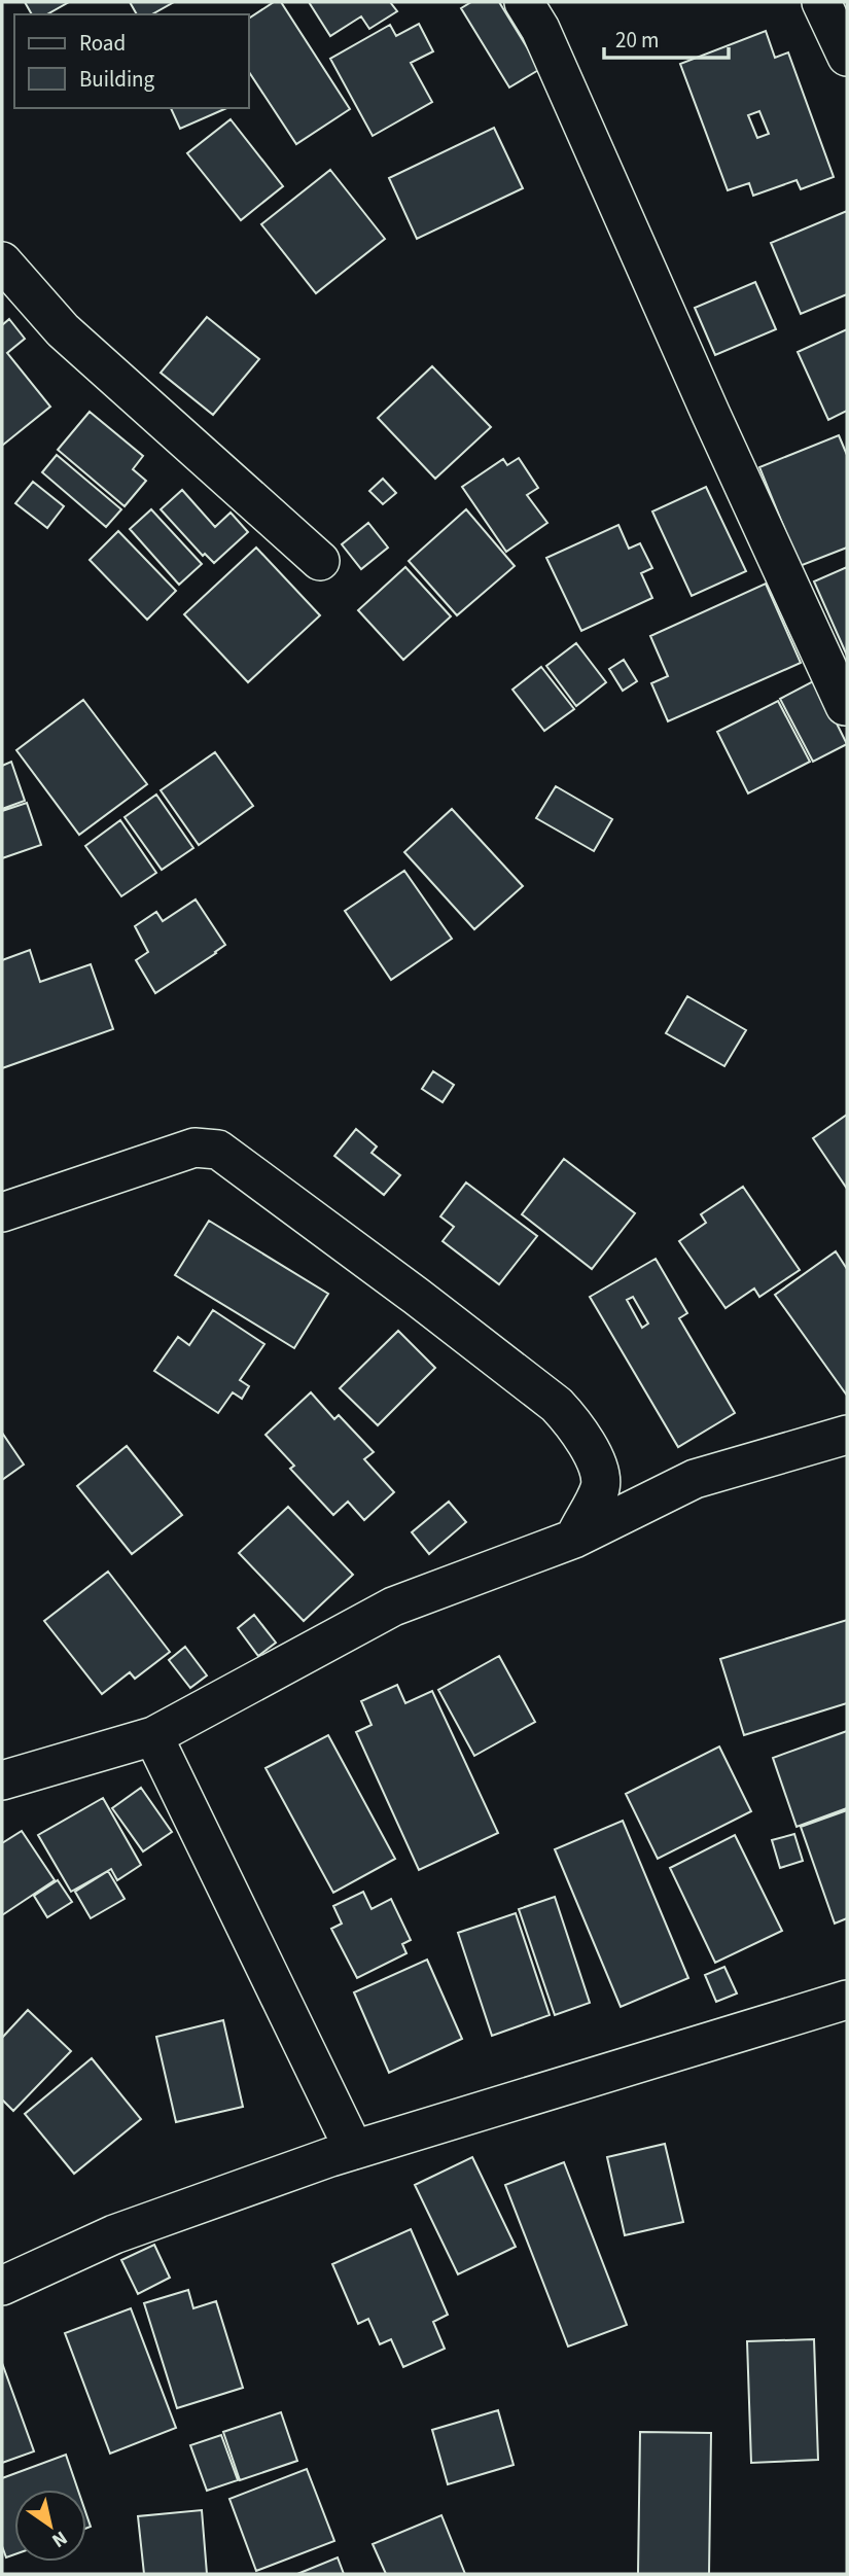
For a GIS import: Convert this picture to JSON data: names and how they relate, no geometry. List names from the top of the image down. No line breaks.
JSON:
{"legend":["Road","Building"],"scale_bar":"20 m","north":"bottom right"}
